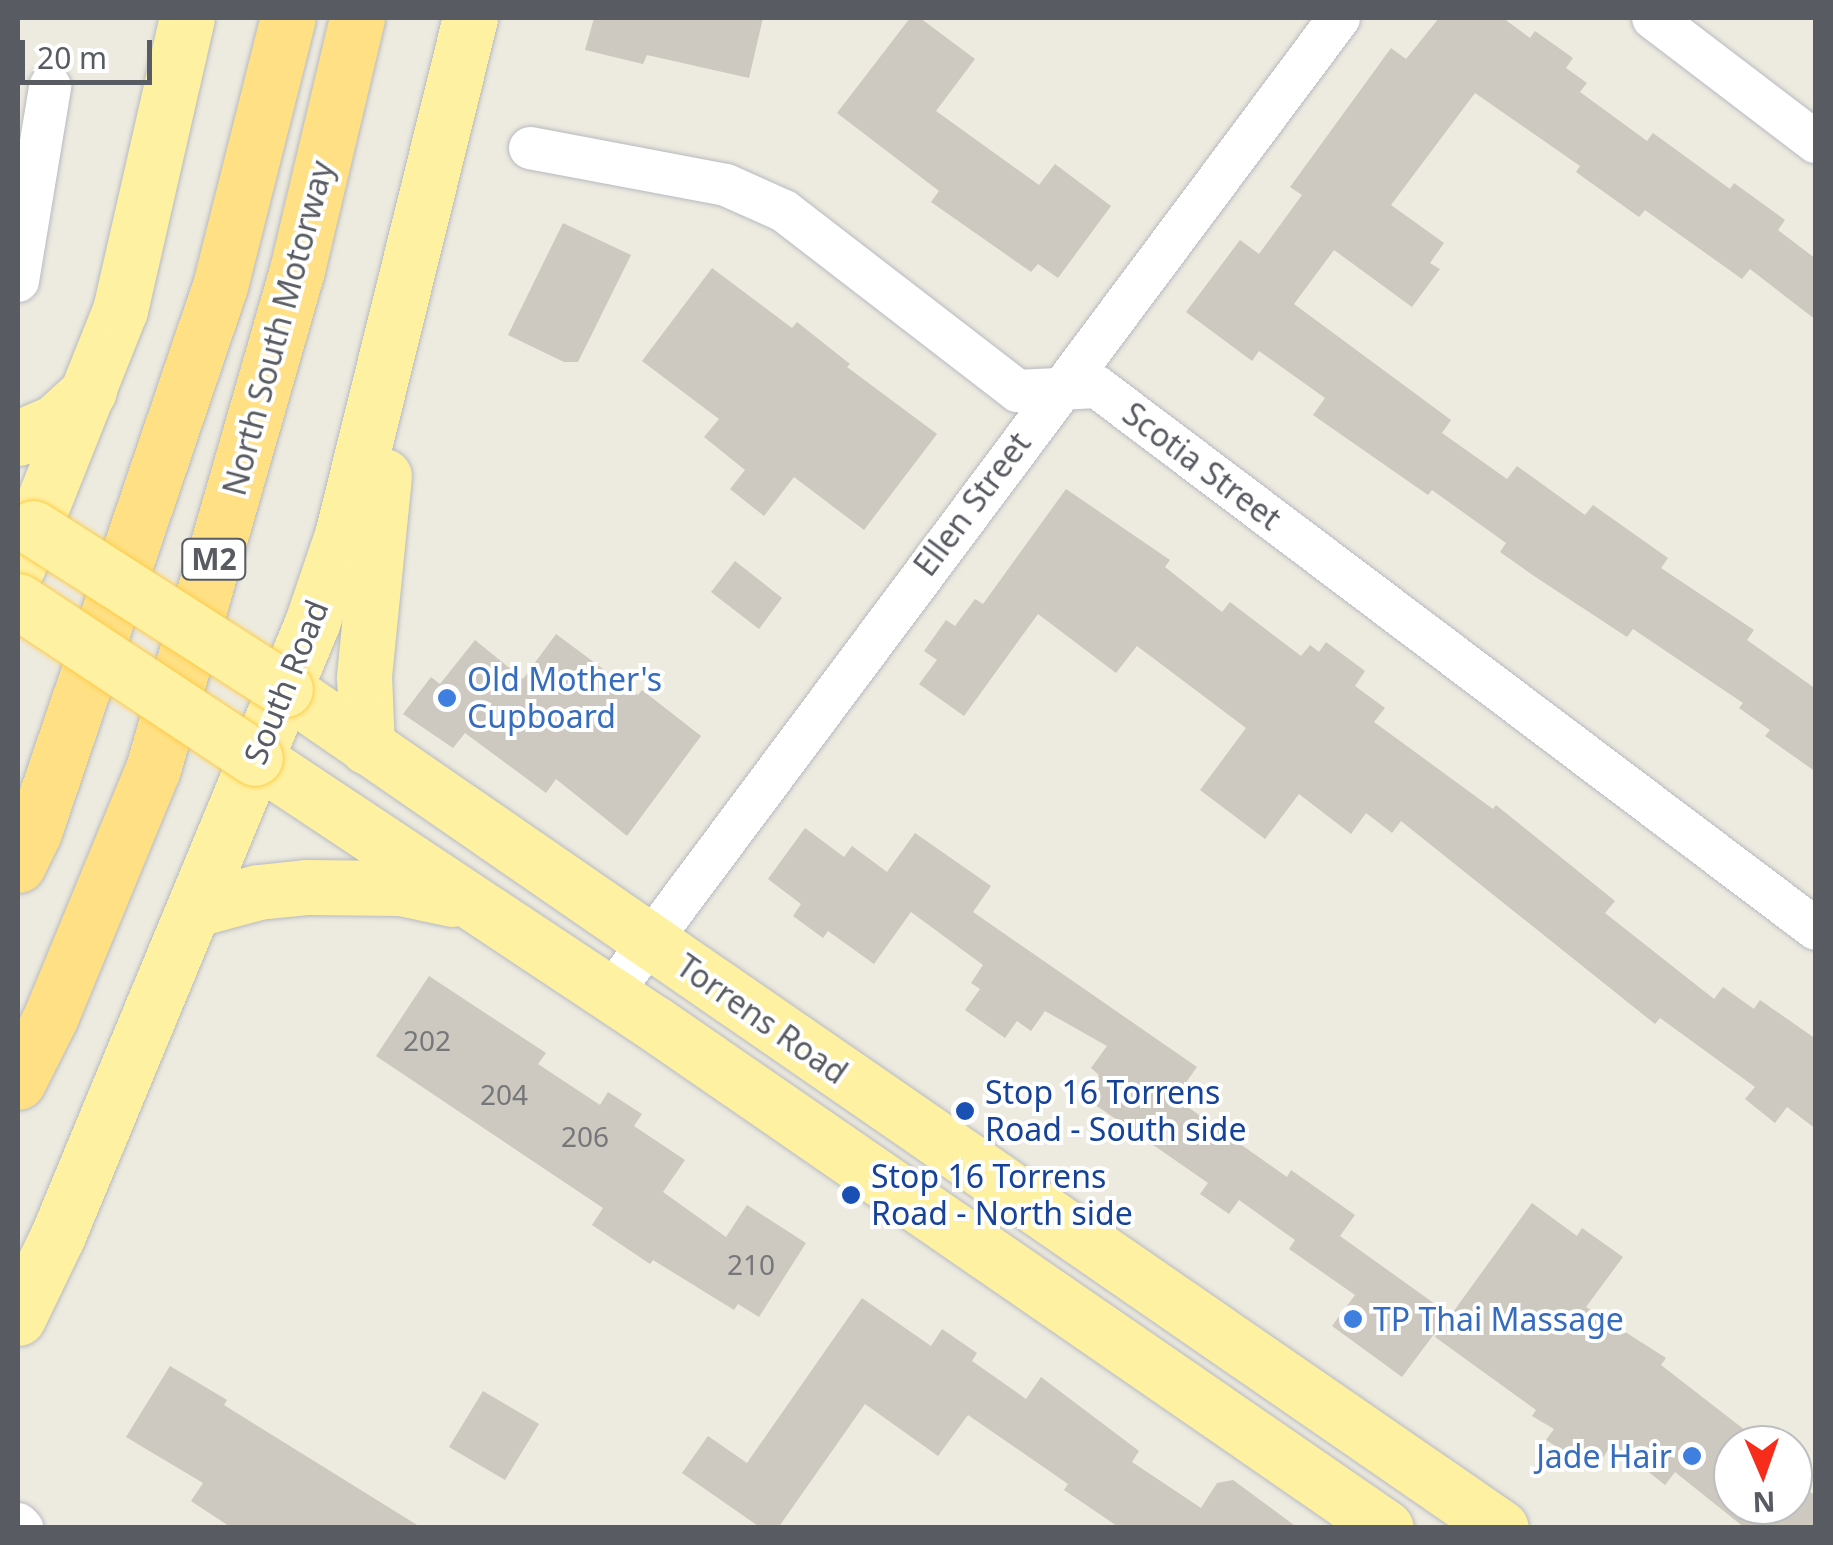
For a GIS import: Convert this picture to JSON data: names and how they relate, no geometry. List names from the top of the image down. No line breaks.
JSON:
{"streets":{"highway":["North South Motorway","M2"],"main road":["South Road","Torrens Road"],"street":["Scotia Street","Ellen Street"]},"crossings":[["Scotia Street","Ellen Street"],["Ellen Street","Torrens Road"],["South Road","Torrens Road"]],"places":["Old Mother's Cupboard","Stop 16 Torrens Road - South side","Stop 16 Torrens Road - North side","TP Thai Massage","Jade Hair"],"house_numbers":["202","204","206","210"],"scale_bar":"20 m","north":"bottom"}
